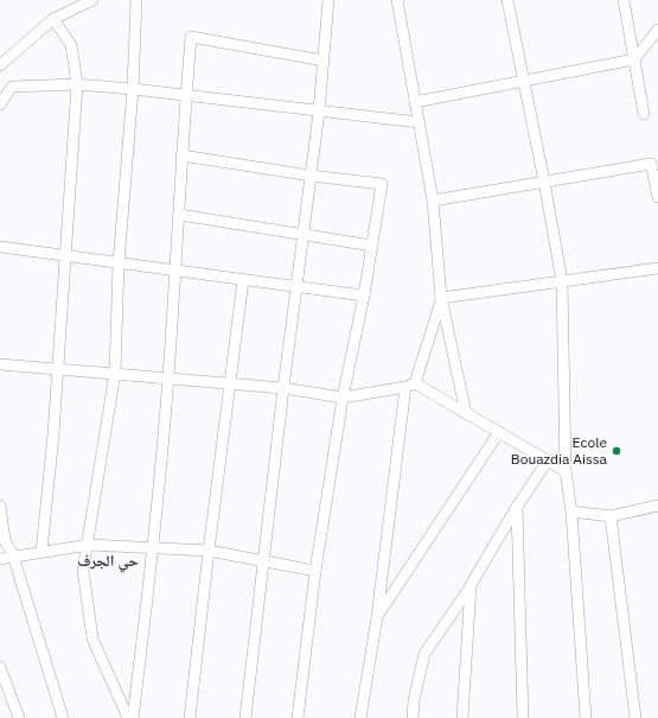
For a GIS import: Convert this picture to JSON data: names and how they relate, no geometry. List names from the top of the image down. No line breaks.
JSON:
{"districts":["حي الجرف"],"places":["Ecole Bouazdia Aissa"]}
